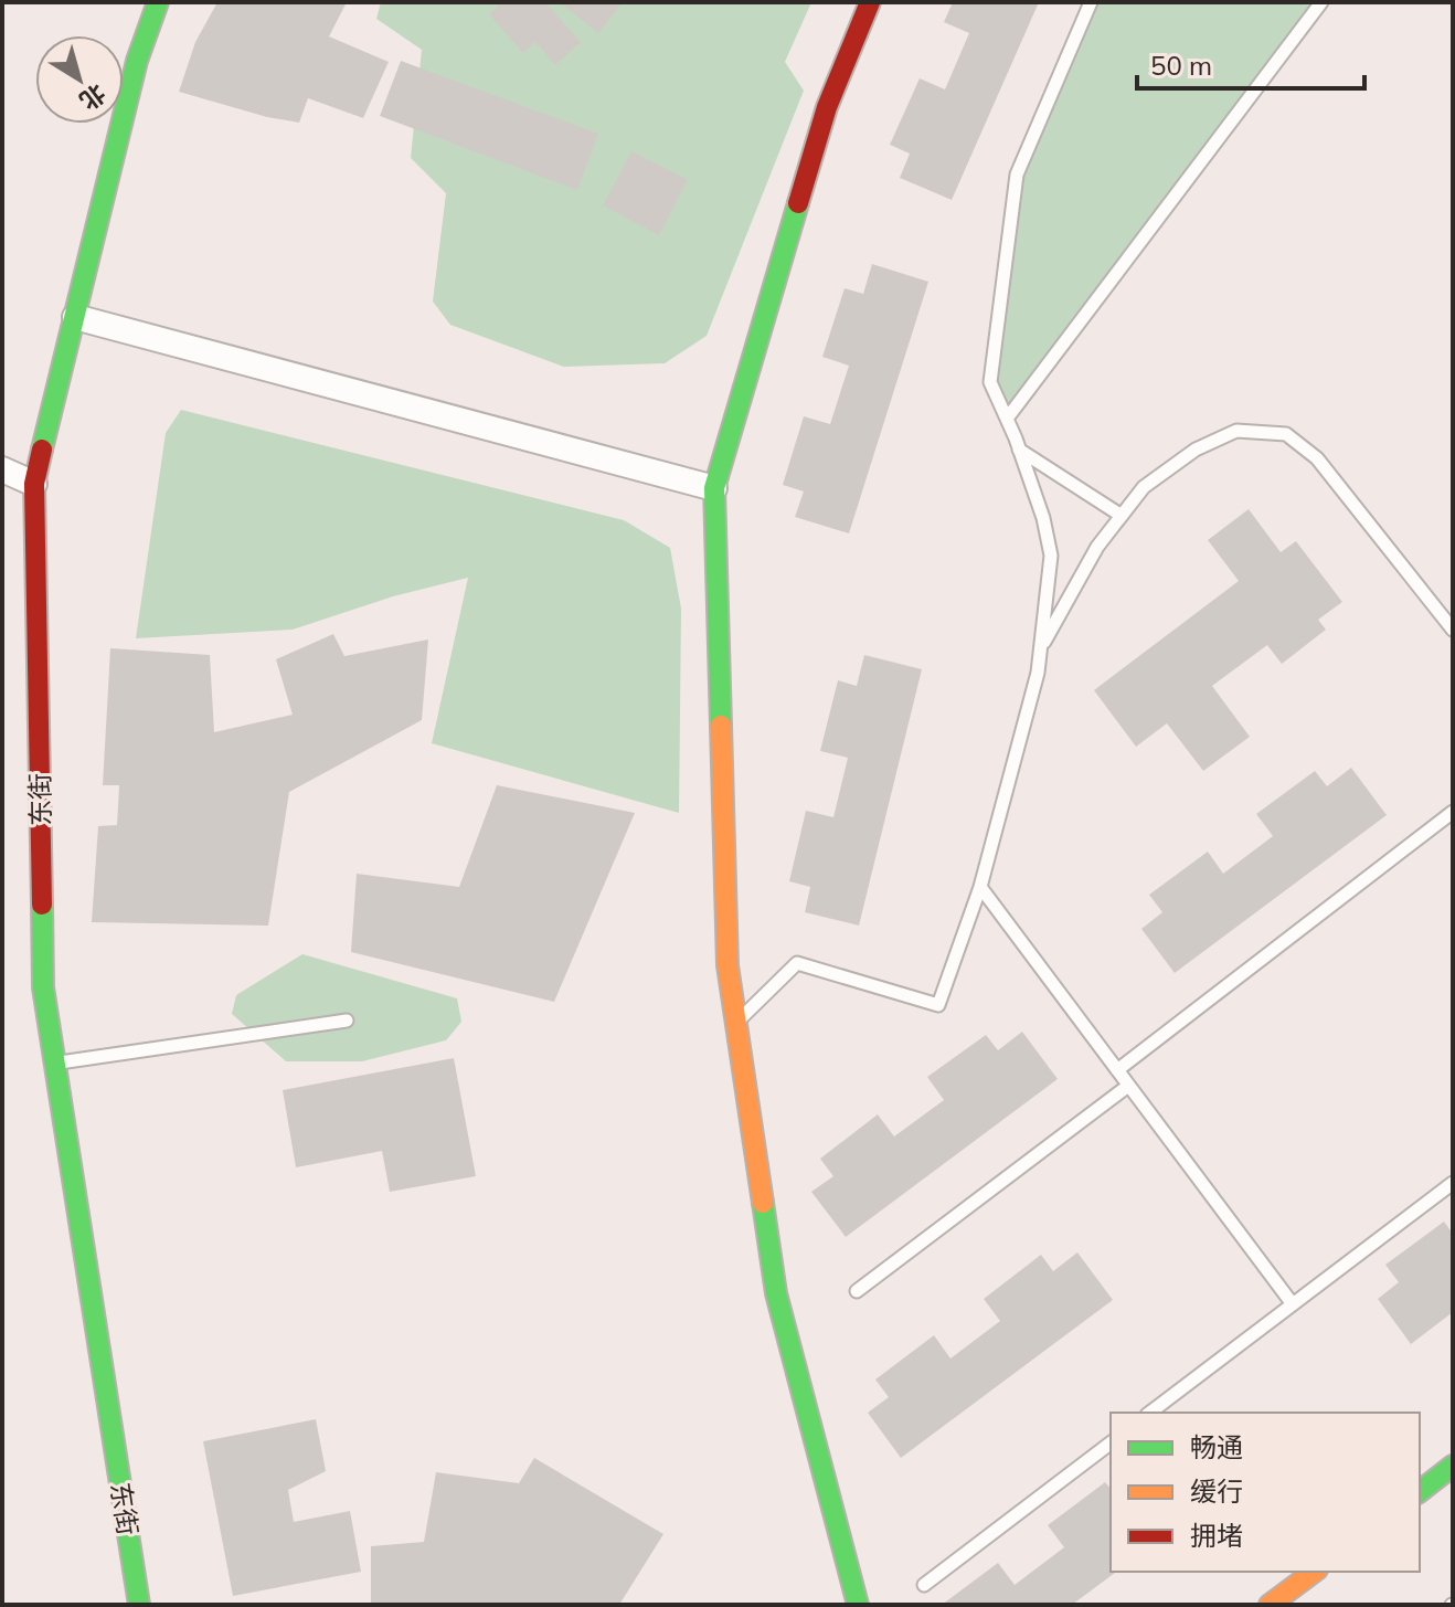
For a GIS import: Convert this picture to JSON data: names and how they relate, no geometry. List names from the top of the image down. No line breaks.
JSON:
{"streets":{"street":["东街"]},"legend":["畅通","缓行","拥堵"],"scale_bar":"50 m","north":"bottom right"}
